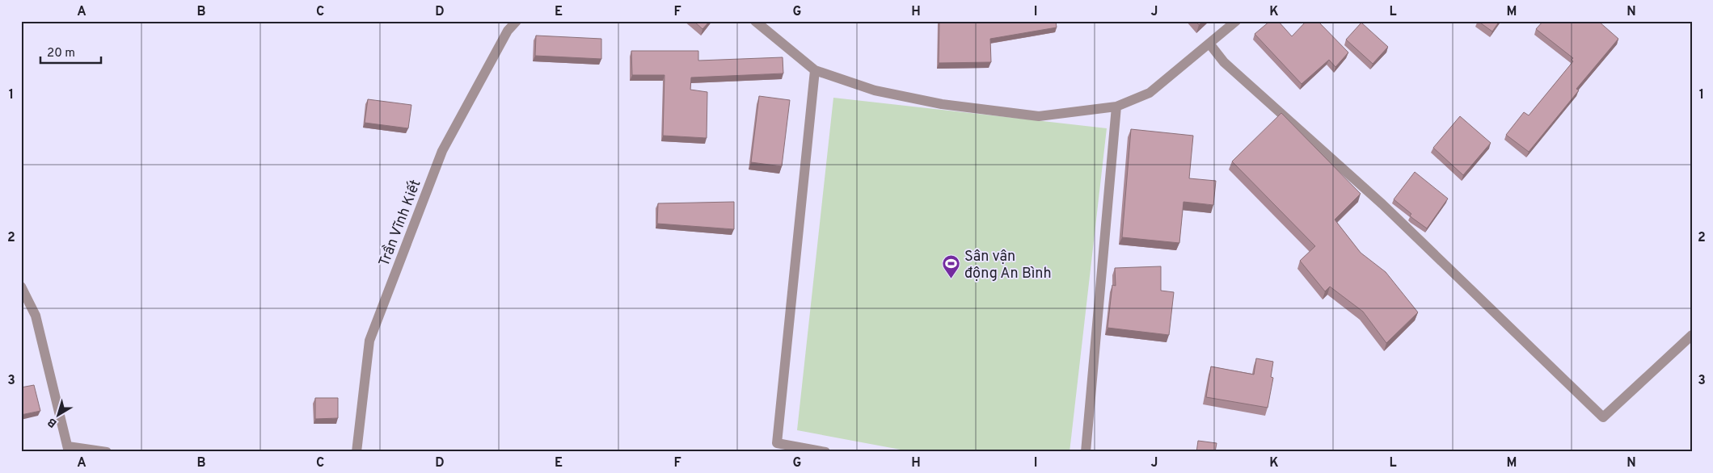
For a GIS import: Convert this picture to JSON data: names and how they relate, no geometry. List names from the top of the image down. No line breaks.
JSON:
{"streets":{"street":["Trần Vĩnh Kiết"]},"places":{"sports":["Sân vận động An Bình"]},"scale_bar":"20 m","north":"bottom left","grid":{"columns":["A","B","C","D","E","F","G","H","I","J","K","L","M","N"],"rows":["1","2","3"]}}
